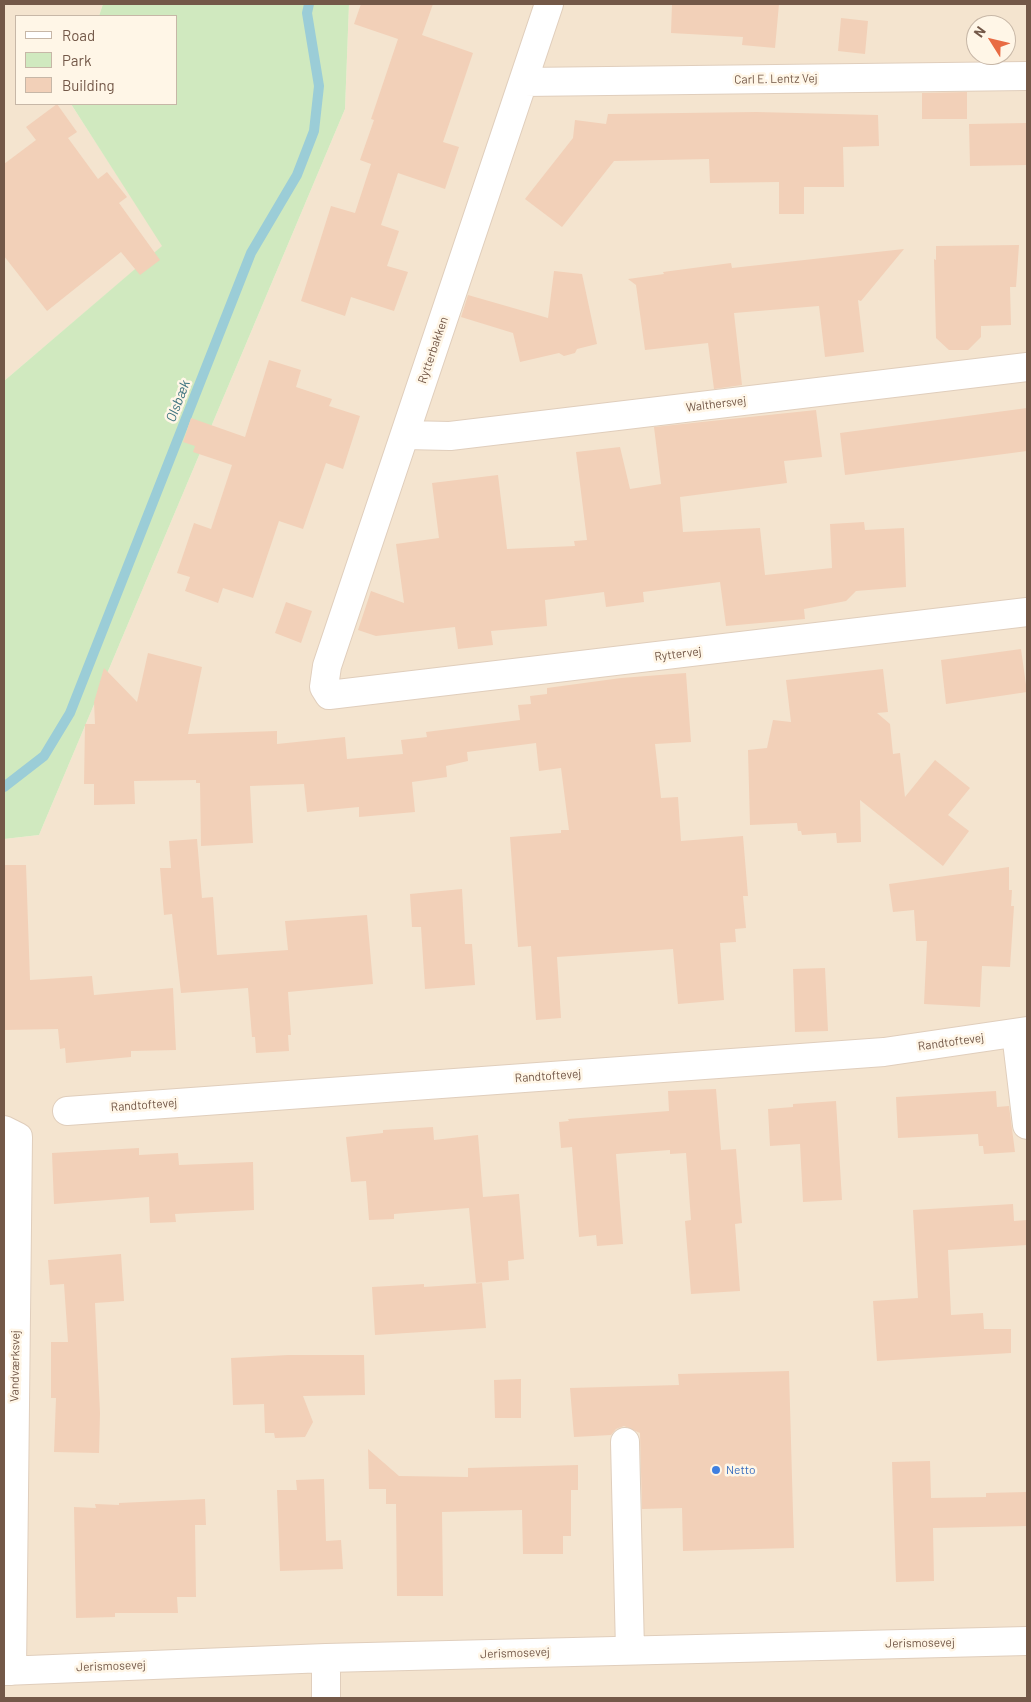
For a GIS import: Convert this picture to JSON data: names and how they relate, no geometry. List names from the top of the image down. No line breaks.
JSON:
{"streets":{"street":["Carl E. Lentz Vej","Rytterbakken","Walthersvej","Ryttervej","Randtoftevej","Vandværksvej","Jerismosevej"]},"crossings":[["Carl E. Lentz Vej","Rytterbakken"],["Rytterbakken","Walthersvej"],["Rytterbakken","Ryttervej"],["Vandværksvej","Jerismosevej"]],"water":["Olsbæk"],"places":["Netto"],"legend":["Road","Park","Building"],"north":"top left"}
